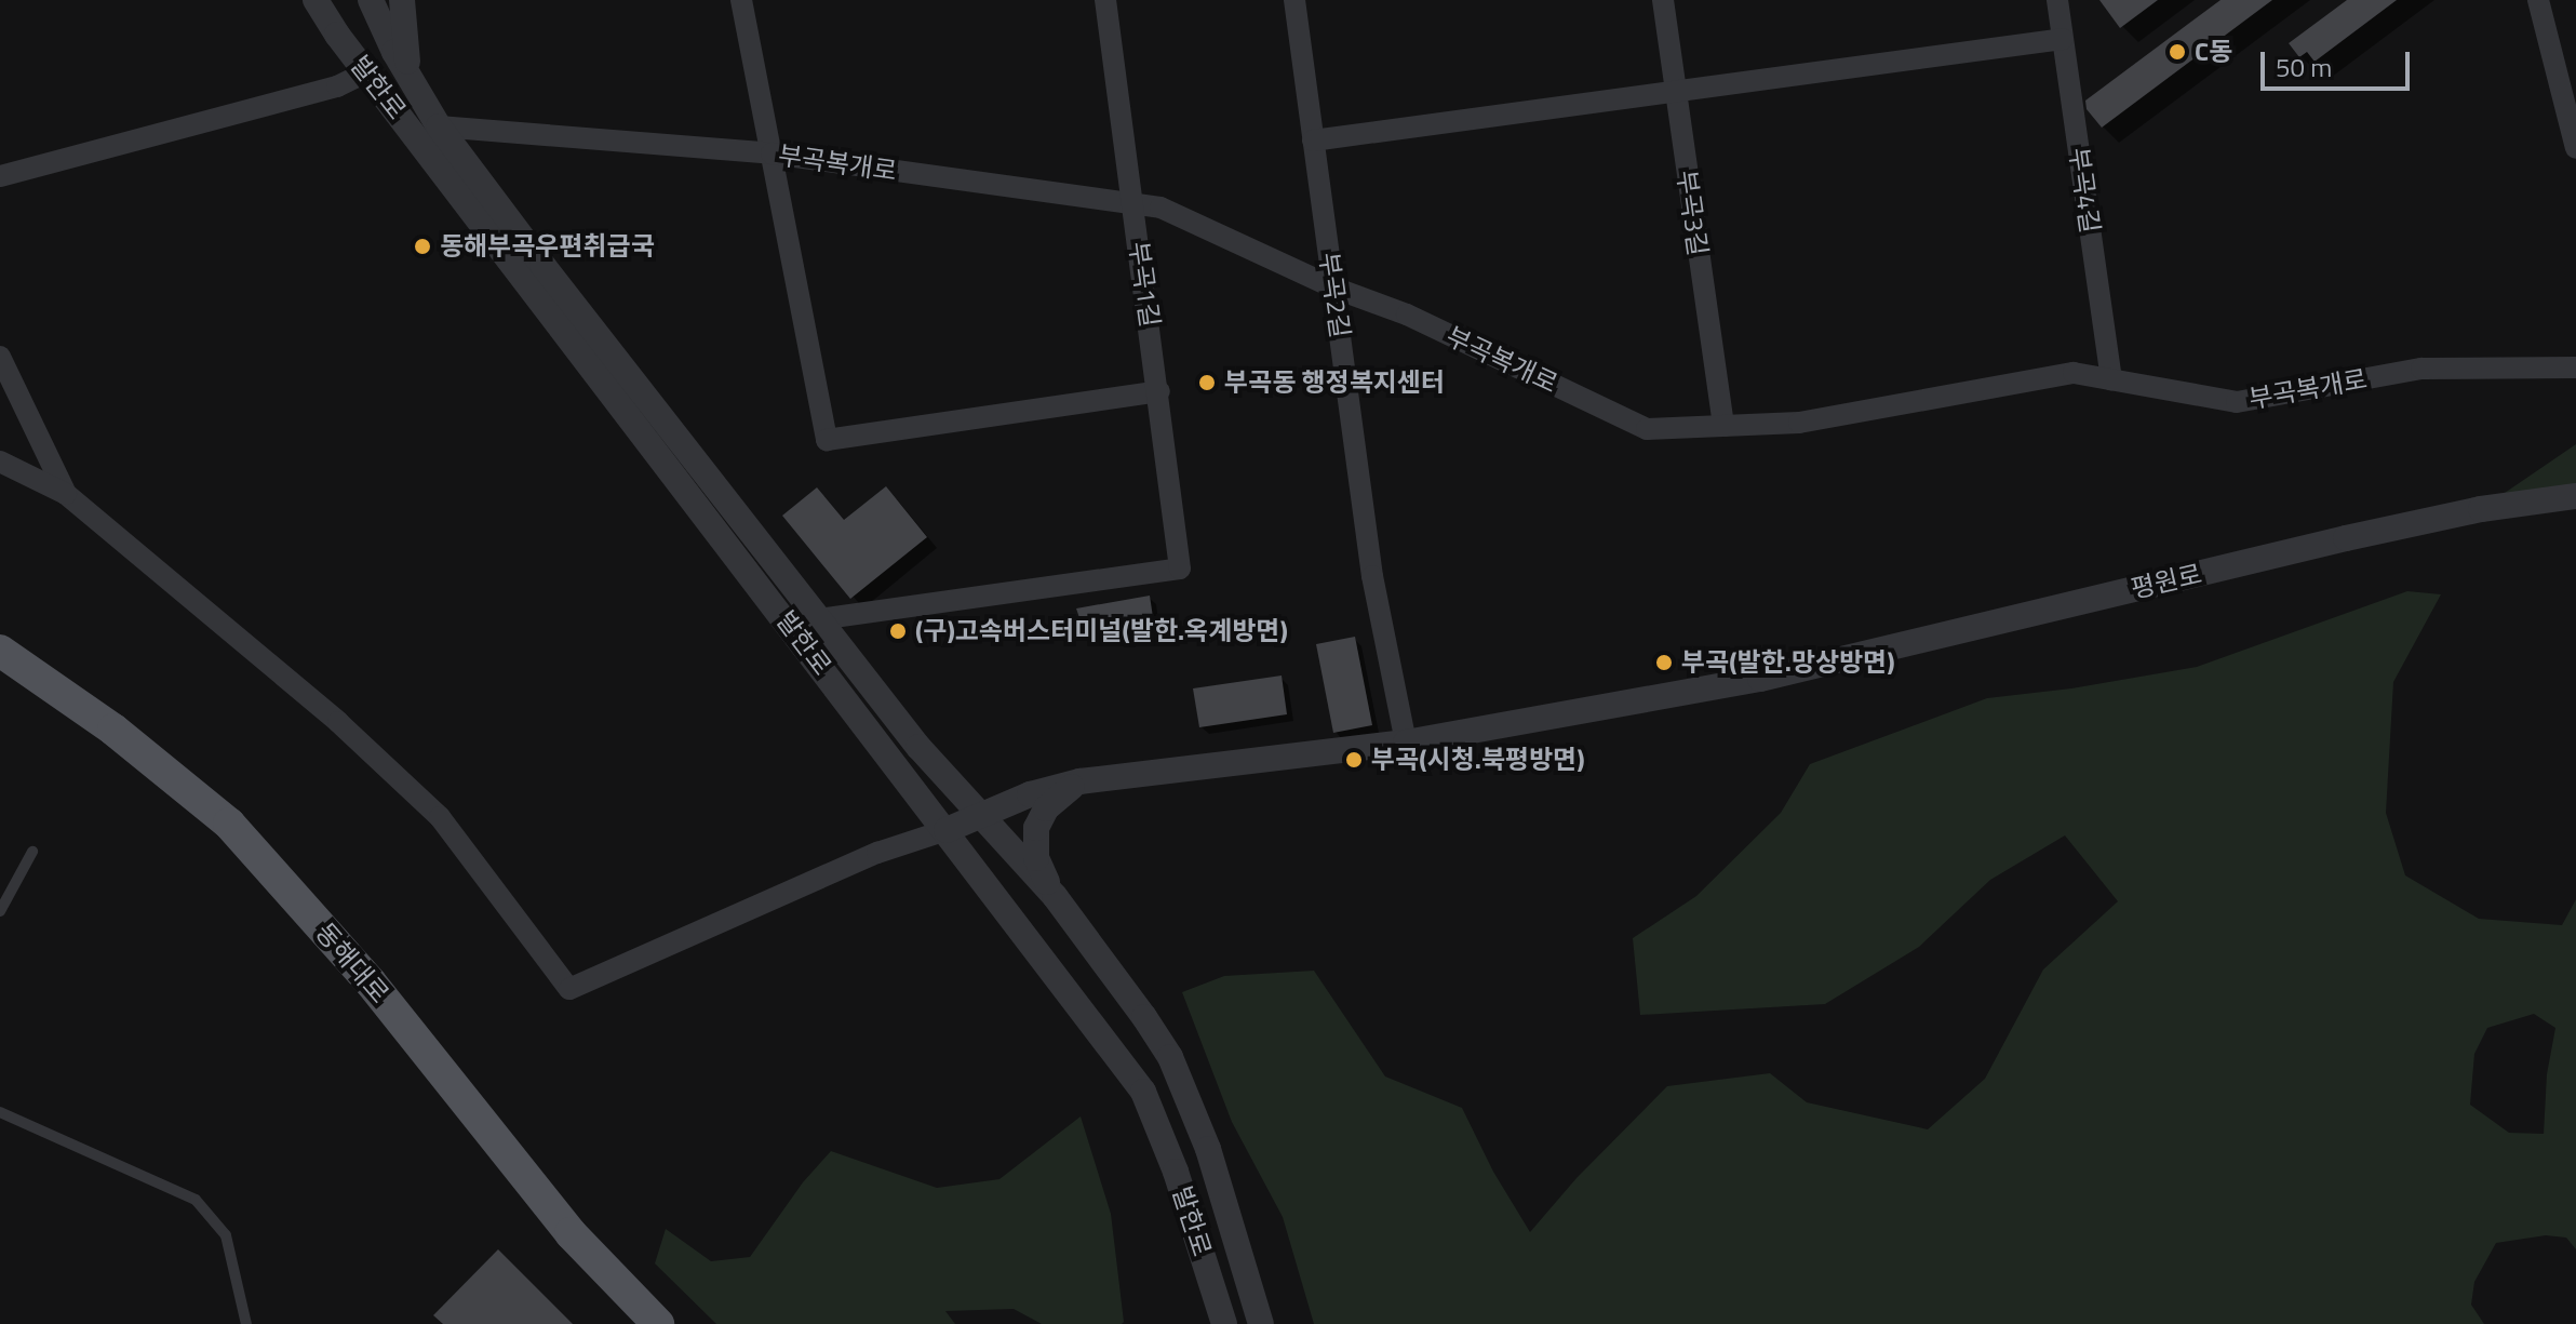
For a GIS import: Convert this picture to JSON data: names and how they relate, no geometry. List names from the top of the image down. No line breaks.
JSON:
{"streets":{"main road":["동해대로"],"street":["발한로","부곡복개로","부곡4길","부곡3길","부곡1길","부곡2길","평원로"]},"crossings":[["발한로","부곡복개로"],["발한로","부곡1길"],["발한로","평원로"],["부곡복개로","부곡4길"],["부곡복개로","부곡3길"],["부곡복개로","부곡1길"],["부곡복개로","부곡2길"],["부곡2길","평원로"]],"places":["C동","동해부곡우편취급국","부곡동 행정복지센터","(구)고속버스터미널(발한.옥계방면)","부곡(발한.망상방면)","부곡(시청.북평방면)"],"scale_bar":"50 m"}
